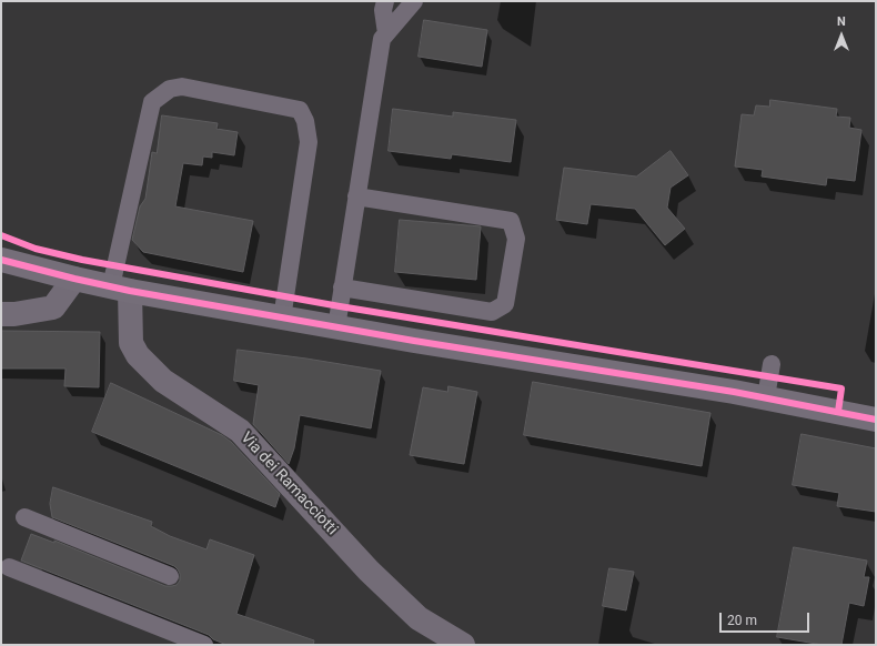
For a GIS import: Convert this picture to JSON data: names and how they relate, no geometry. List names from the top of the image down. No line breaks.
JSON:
{"streets":{"street":["Via dei Ramacciotti"]},"scale_bar":"20 m","north":"top"}
